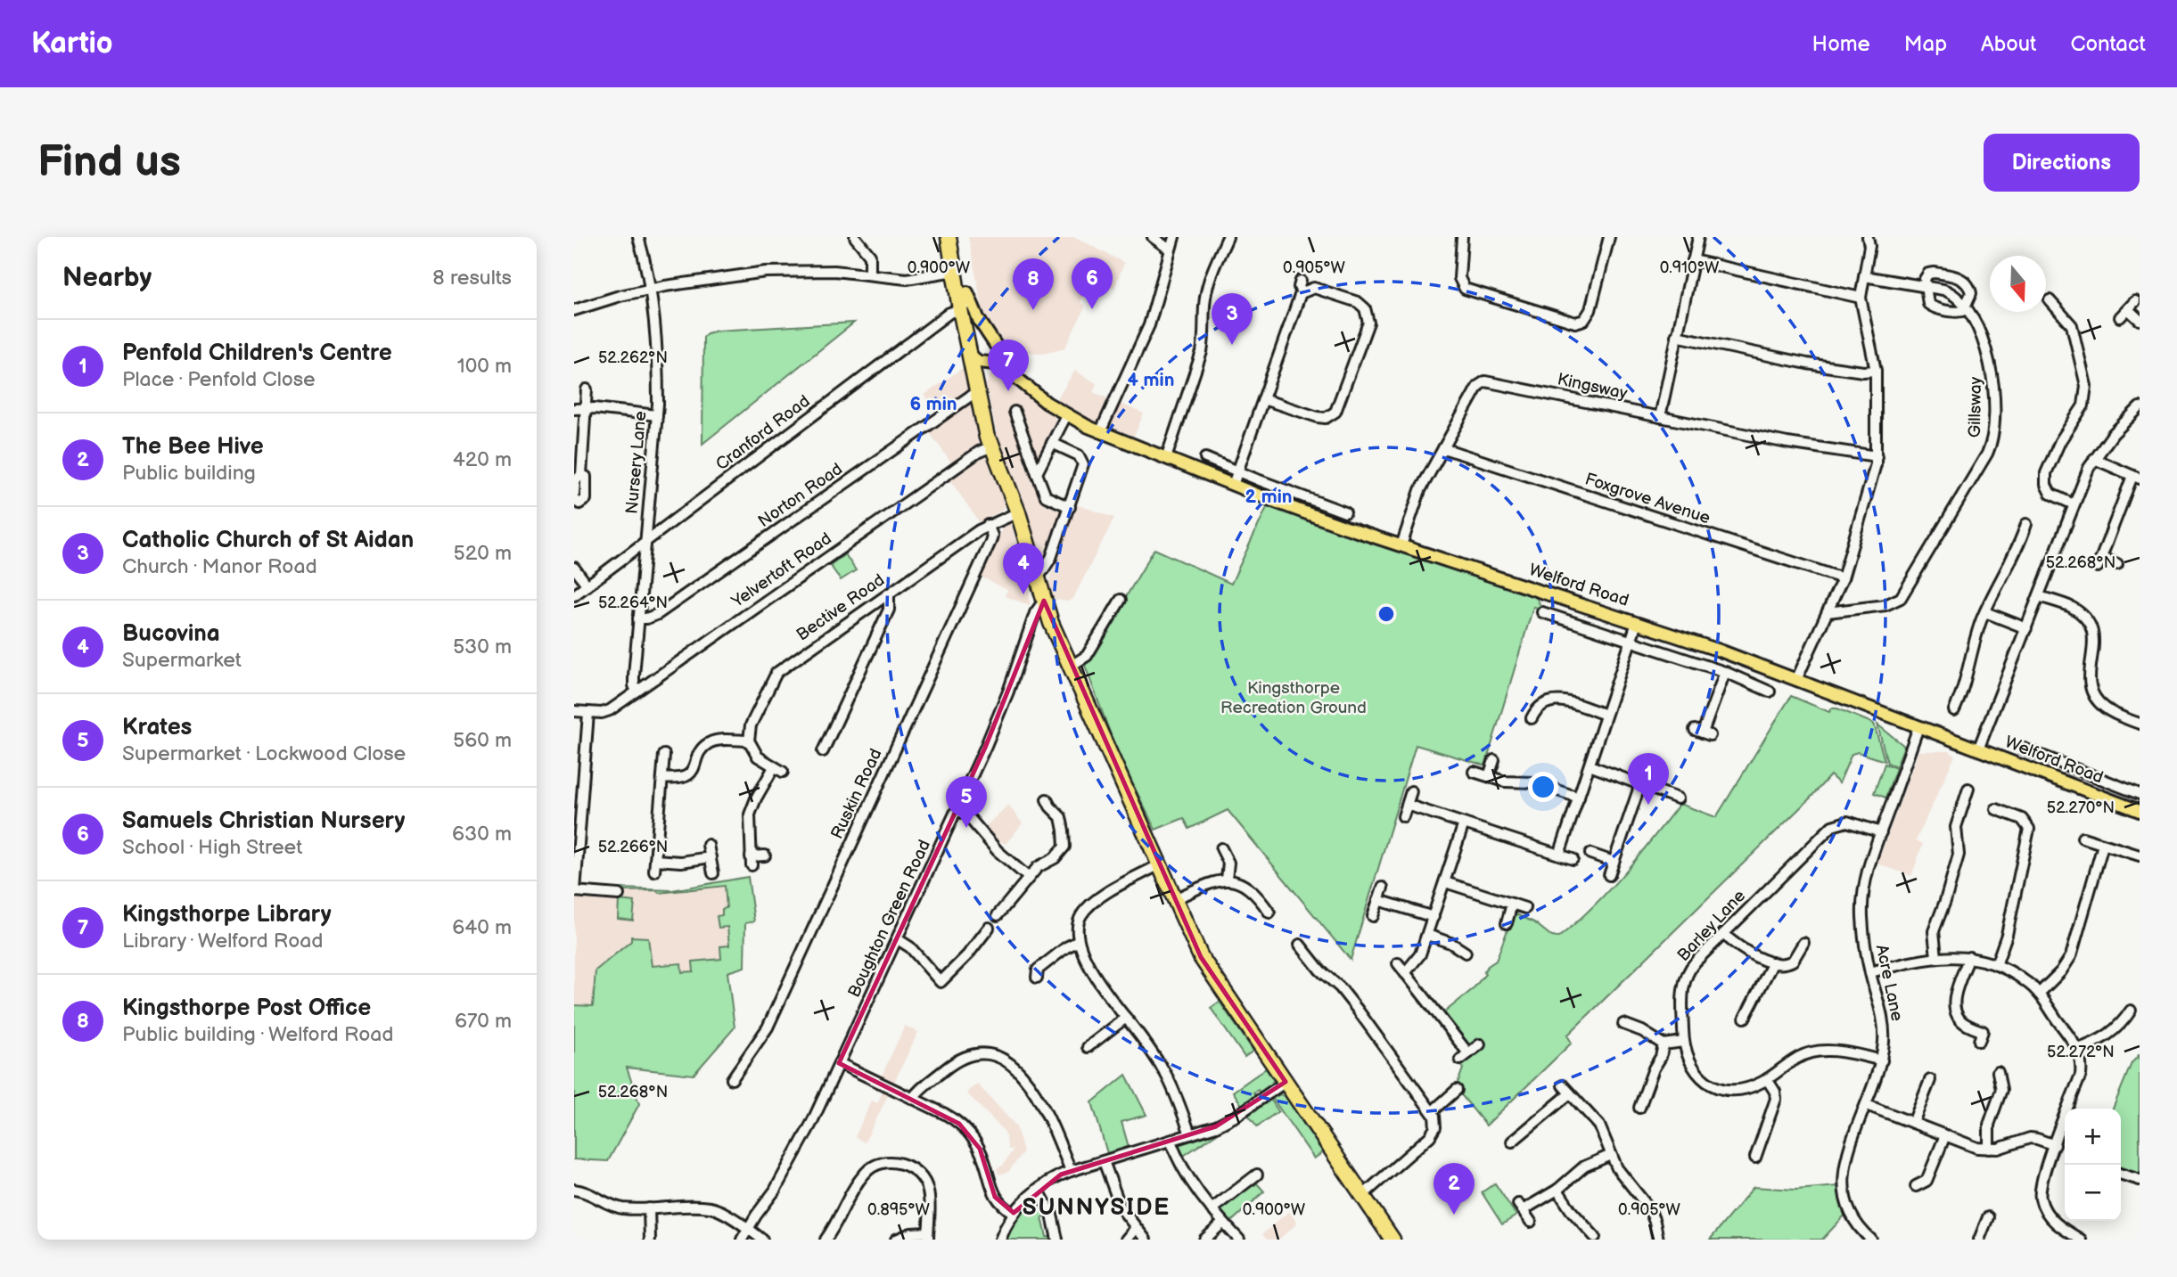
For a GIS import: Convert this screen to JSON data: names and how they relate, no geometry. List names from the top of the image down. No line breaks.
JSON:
{"streets":{"main road":["Welford Road"],"street":["Kingsway","Gillsway","Cranford Road","Nursery Lane","Norton Road","Foxgrove Avenue","Yelvertoft Road","Bective Road","Ruskin Road","Boughton Green Road","Barley Lane","Acre Lane"]},"crossings":[["Kingsway","Foxgrove Avenue"],["Kingsway","Welford Road"],["Cranford Road","Nursery Lane"],["Nursery Lane","Norton Road"],["Nursery Lane","Yelvertoft Road"],["Welford Road","Acre Lane"],["Bective Road","Ruskin Road"],["Barley Lane","Acre Lane"]],"districts":["SUNNYSIDE"],"parks":["Kingsthorpe Recreation Ground"],"north":"bottom","page":{"header":"Kartio","nav":["Home","Map","About","Contact"],"buttons":"Directions","title":"Find us","heading":["Nearby","8 results"],"pins":["6","8","3","7","4","1","5","2"],"list":[{"mark":"1","name":"Penfold Children's Centre","note":"Place · Penfold Close","value":"100 m"},{"mark":"2","name":"The Bee Hive","note":"Public building","value":"420 m"},{"mark":"3","name":"Catholic Church of St Aidan","note":"Church · Manor Road","value":"520 m"},{"mark":"4","name":"Bucovina","note":"Supermarket","value":"530 m"},{"mark":"5","name":"Krates","note":"Supermarket · Lockwood Close","value":"560 m"},{"mark":"6","name":"Samuels Christian Nursery","note":"School · High Street","value":"630 m"},{"mark":"7","name":"Kingsthorpe Library","note":"Library · Welford Road","value":"640 m"},{"mark":"8","name":"Kingsthorpe Post Office","note":"Public building · Welford Road","value":"670 m"}],"map_buttons":["+","−"]},"coordinates":["0.900°W","0.905°W","0.910°W","52.262°N","52.268°N","52.264°N","52.270°N","52.266°N","52.272°N","0.895°W"],"rings":["4 min","6 min","2 min"]}
